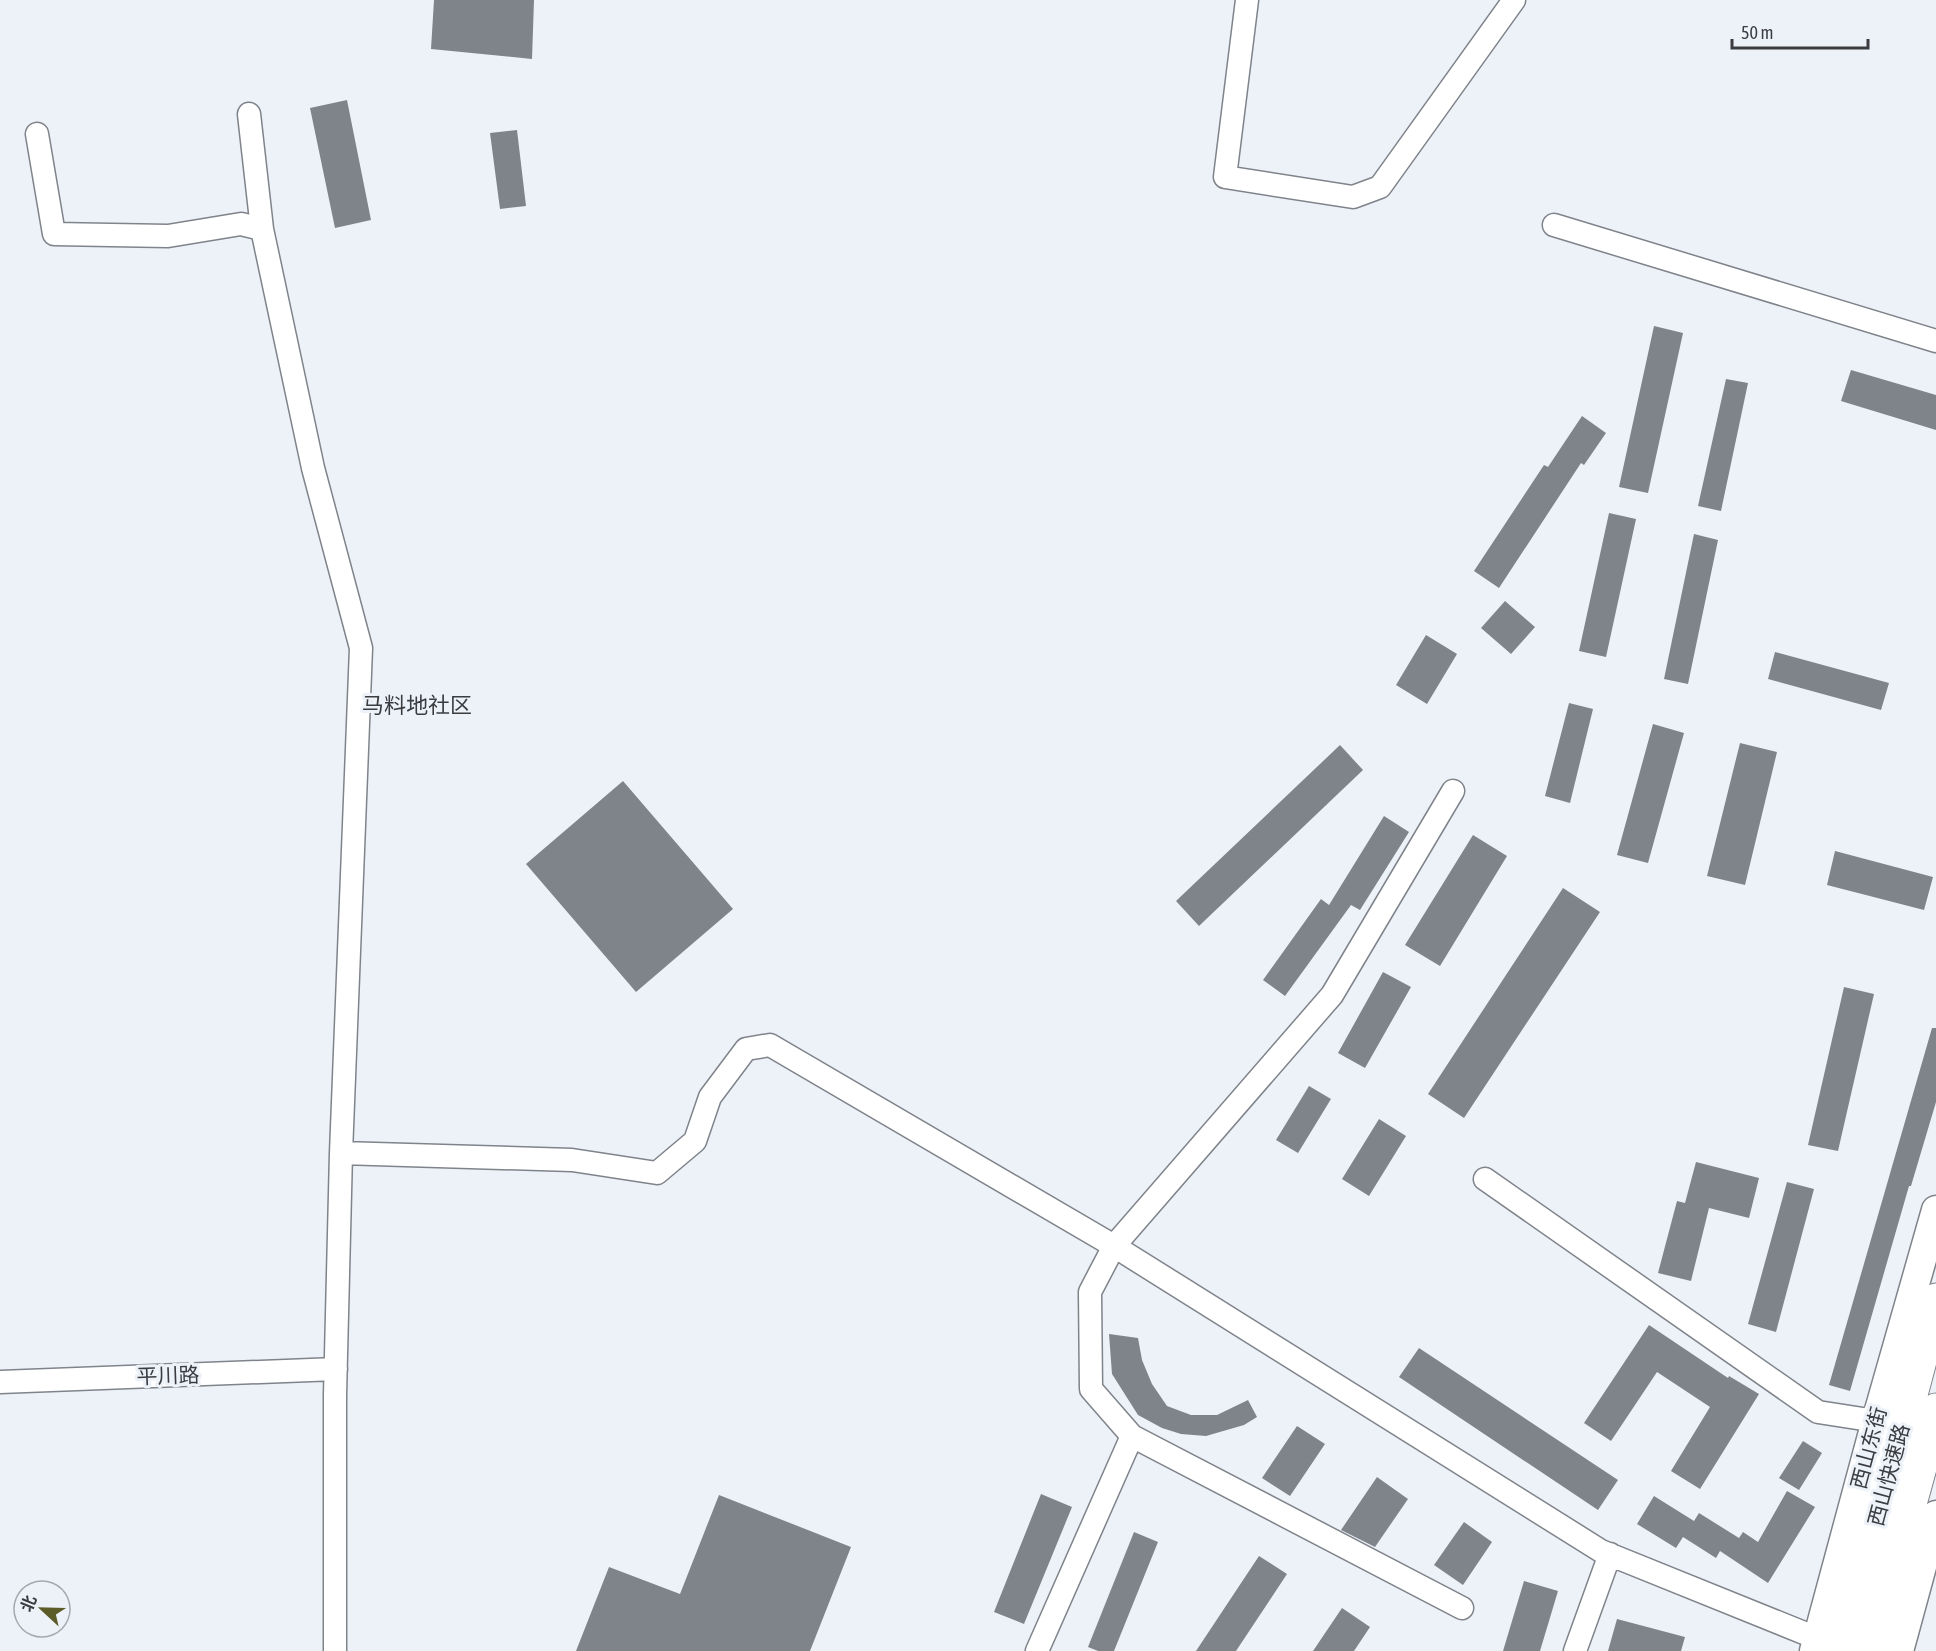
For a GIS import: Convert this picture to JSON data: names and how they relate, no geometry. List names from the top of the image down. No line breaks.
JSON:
{"streets":{"highway":["西山快速路"],"main road":["西山东街"],"street":["平川路"]},"crossings":[["西山东街","西山快速路"]],"districts":["马料地社区"],"scale_bar":"50 m","north":"left"}
